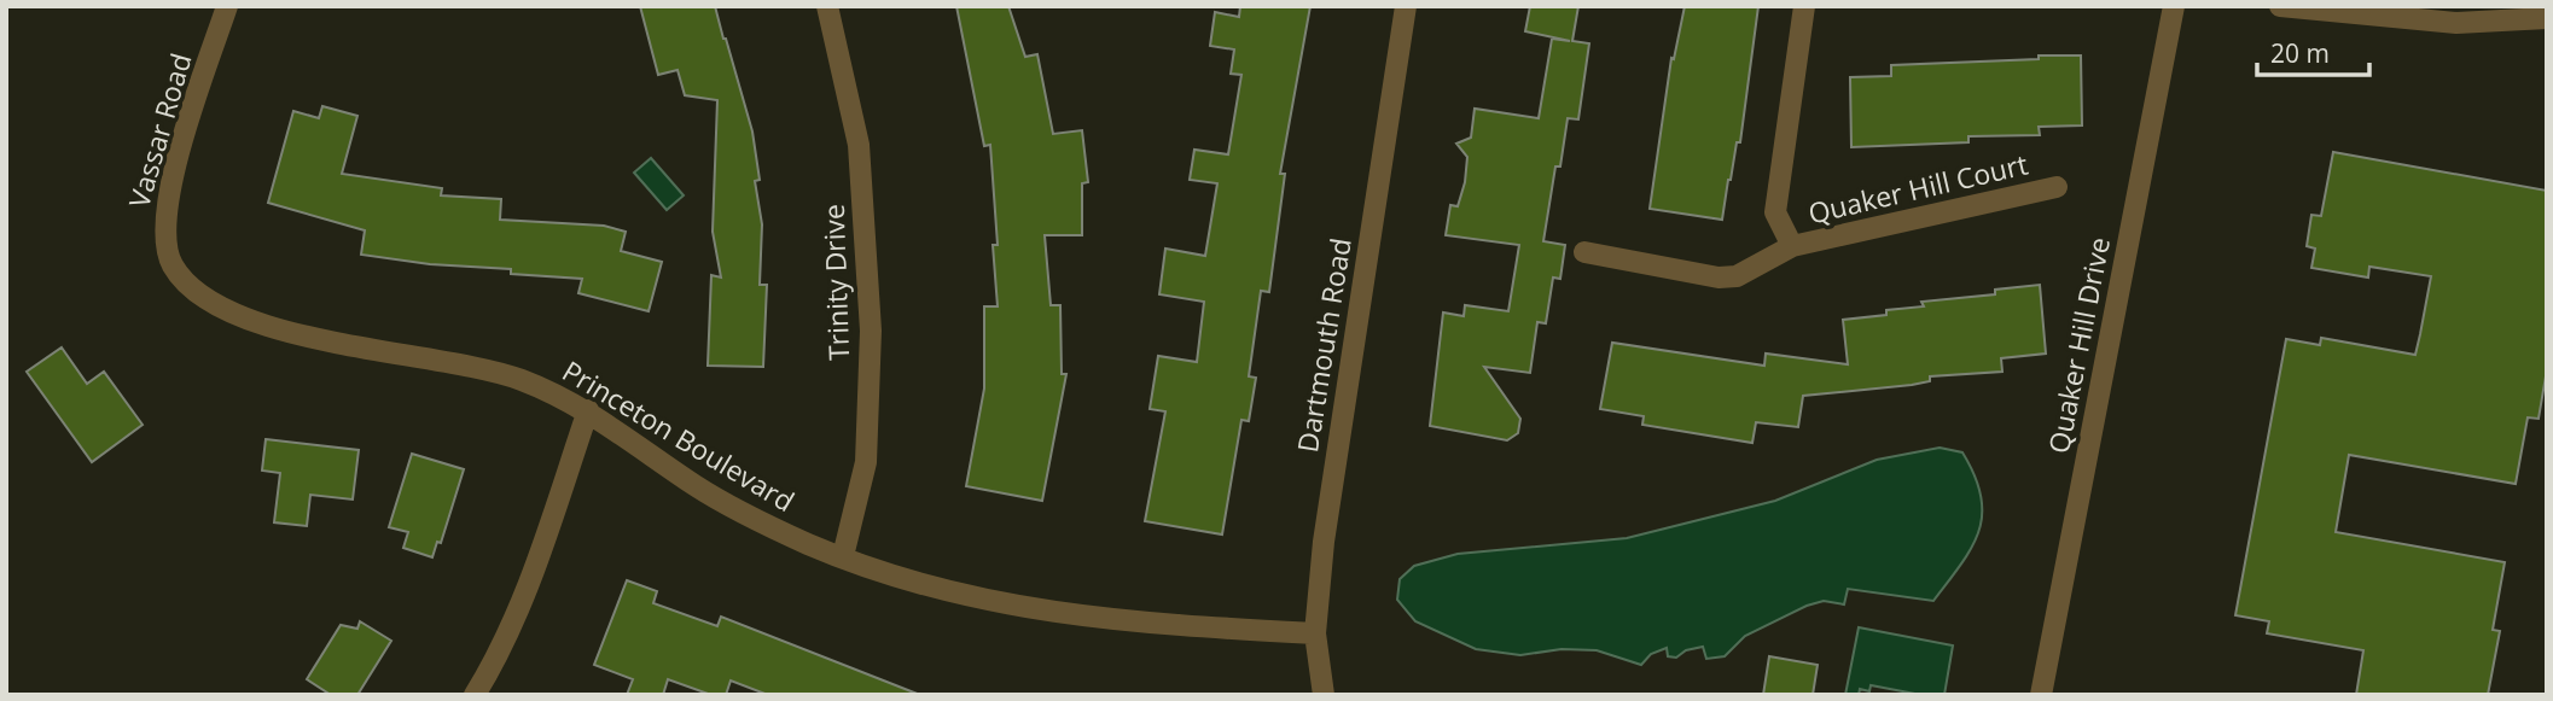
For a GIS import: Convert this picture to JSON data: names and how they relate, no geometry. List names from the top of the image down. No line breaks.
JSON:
{"streets":{"street":["Vassar Road","Quaker Hill Court","Trinity Drive","Dartmouth Road","Quaker Hill Drive","Princeton Boulevard"]},"crossings":[["Vassar Road","Princeton Boulevard"],["Trinity Drive","Princeton Boulevard"],["Dartmouth Road","Princeton Boulevard"]],"scale_bar":"20 m"}
